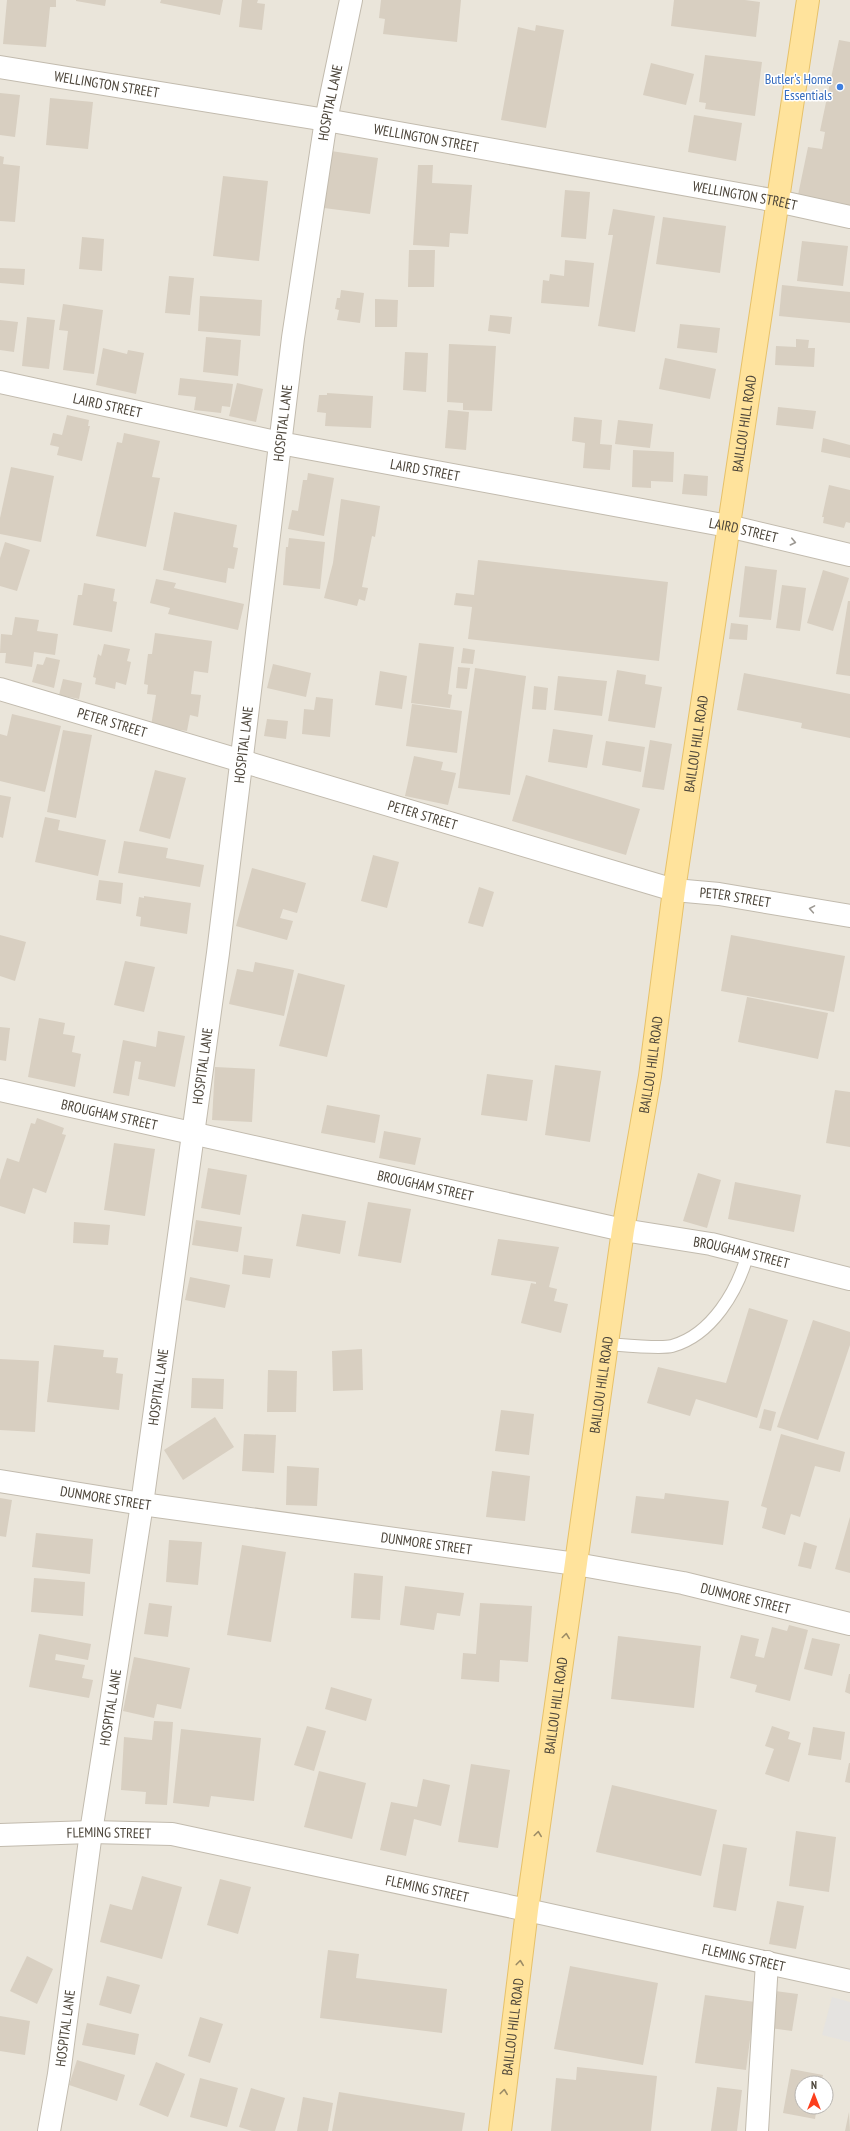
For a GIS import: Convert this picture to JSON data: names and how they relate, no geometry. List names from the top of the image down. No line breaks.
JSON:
{"streets":{"main road":["BAILLOU HILL ROAD"],"street":["WELLINGTON STREET","HOSPITAL LANE","LAIRD STREET","PETER STREET","BROUGHAM STREET","DUNMORE STREET","FLEMING STREET"]},"crossings":[["WELLINGTON STREET","HOSPITAL LANE"],["WELLINGTON STREET","BAILLOU HILL ROAD"],["HOSPITAL LANE","LAIRD STREET"],["HOSPITAL LANE","PETER STREET"],["HOSPITAL LANE","BROUGHAM STREET"],["HOSPITAL LANE","DUNMORE STREET"],["HOSPITAL LANE","FLEMING STREET"],["LAIRD STREET","BAILLOU HILL ROAD"],["BAILLOU HILL ROAD","PETER STREET"],["BAILLOU HILL ROAD","BROUGHAM STREET"],["BAILLOU HILL ROAD","DUNMORE STREET"],["BAILLOU HILL ROAD","FLEMING STREET"]],"places":["Butler's Home Essentials"],"north":"top"}
